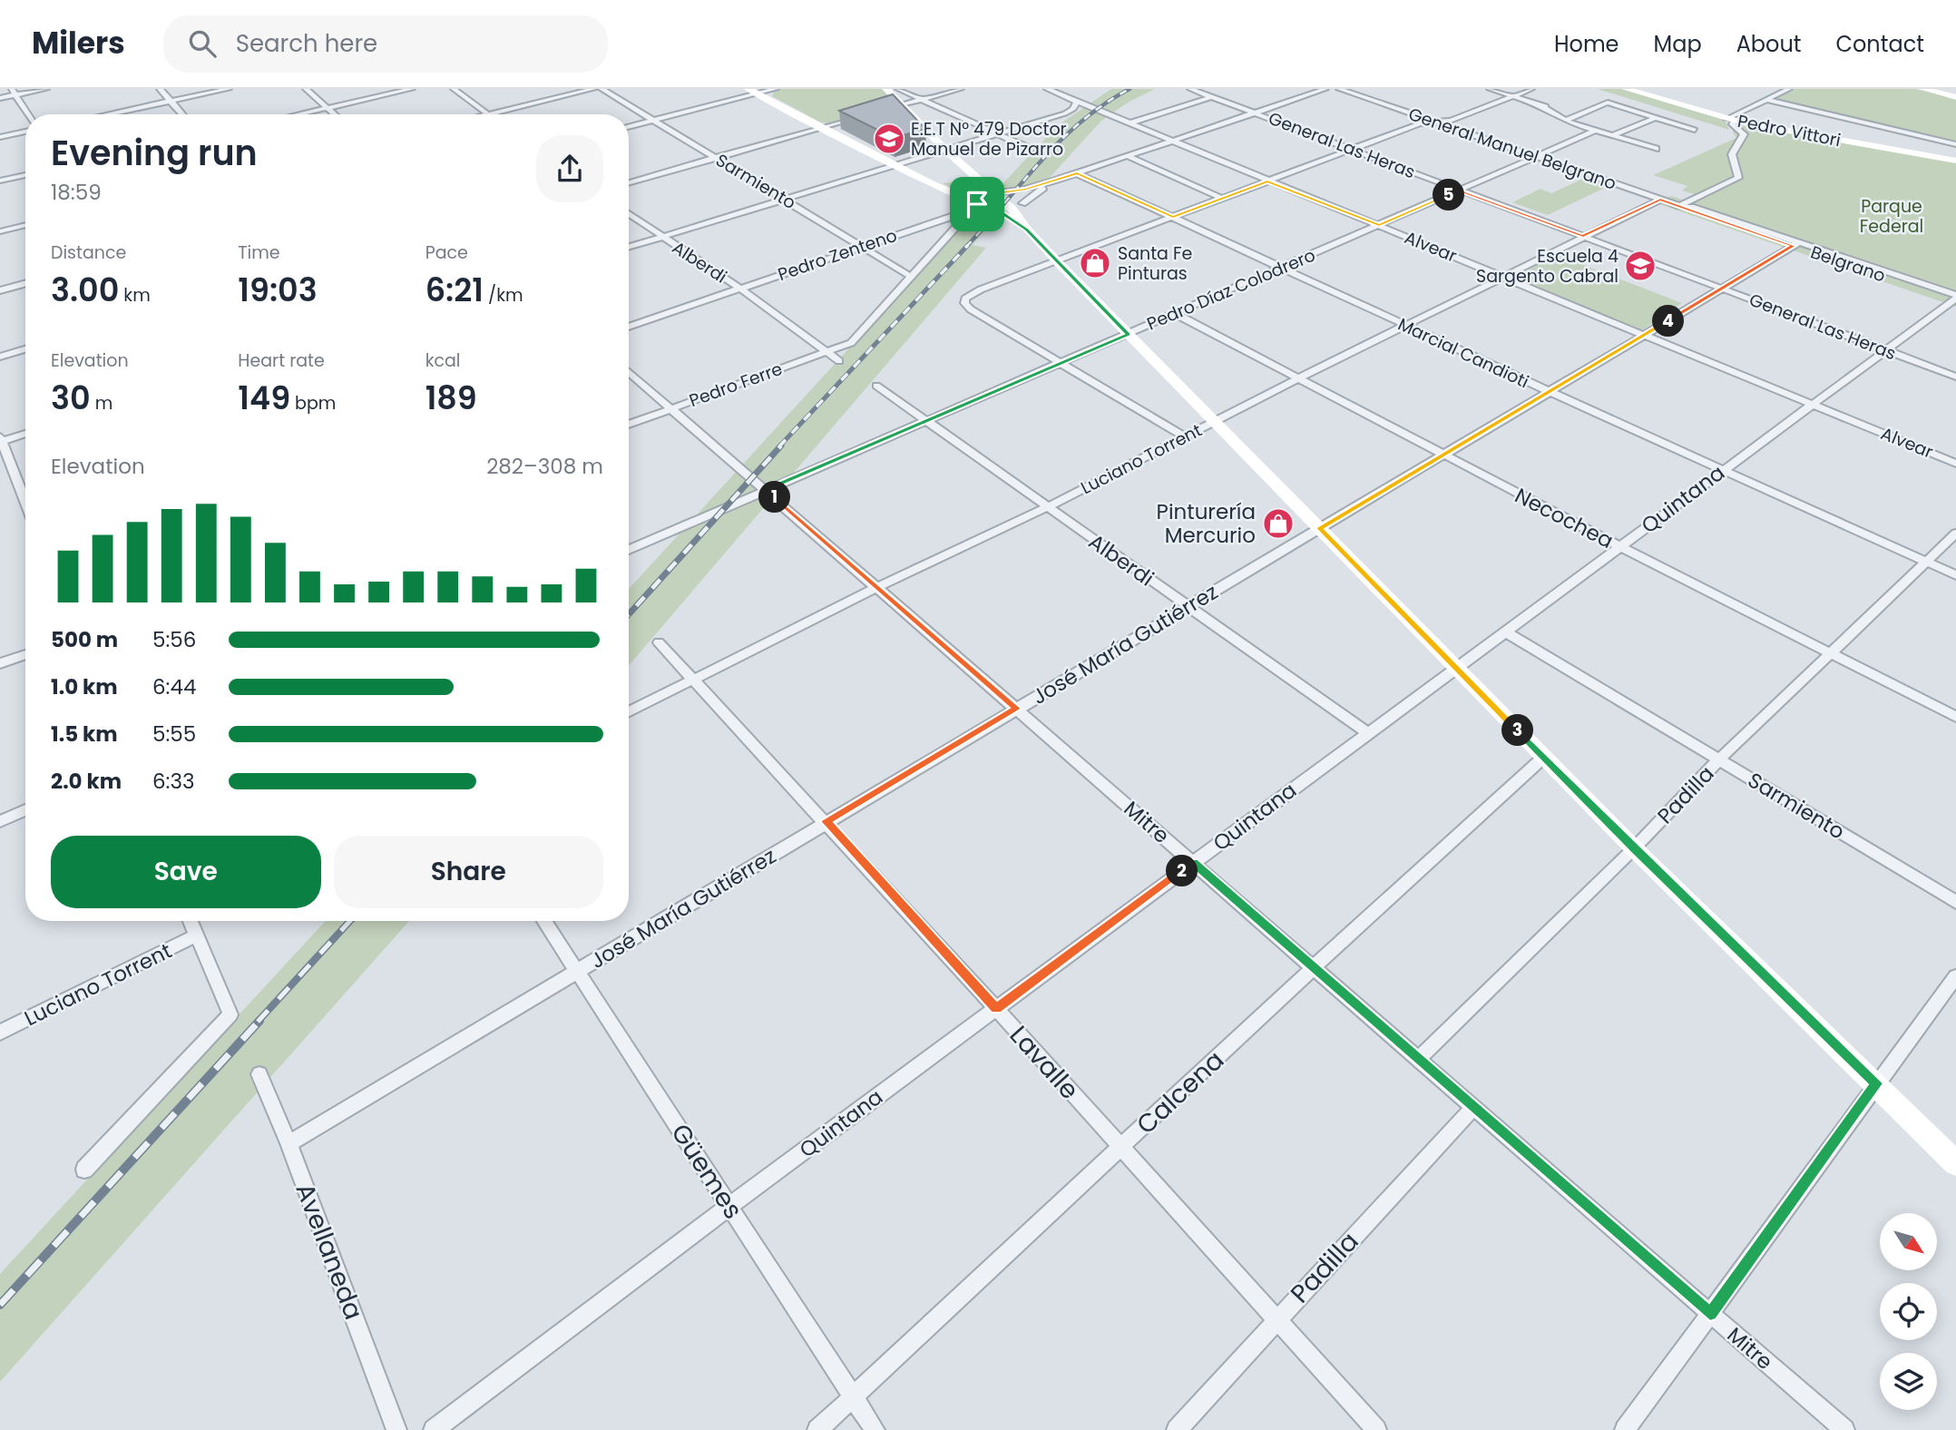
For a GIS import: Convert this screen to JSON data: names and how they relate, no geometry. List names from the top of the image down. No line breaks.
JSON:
{"streets":{"main road":["Pedro Vittori"],"street":["General Las Heras","General Manuel Belgrano","Sarmiento","Alvear","Pedro Zenteno","Alberdi","Belgrano","Pedro Díaz Colodrero","Marcial Candioti","Pedro Ferre","Luciano Torrent","Quintana","Necochea","José María Gutiérrez","Padilla","Mitre","Lavalle","Calcena","Güemes","Avellaneda"]},"crossings":[["General Las Heras","Pedro Zenteno"],["General Las Heras","Pedro Díaz Colodrero"],["General Las Heras","Luciano Torrent"],["General Las Heras","Quintana"],["General Las Heras","José María Gutiérrez"],["General Manuel Belgrano","Belgrano"],["General Manuel Belgrano","Pedro Díaz Colodrero"],["General Manuel Belgrano","Luciano Torrent"],["Sarmiento","Pedro Zenteno"],["Sarmiento","Pedro Ferre"],["Sarmiento","Quintana"],["Sarmiento","Padilla"],["Alvear","Pedro Zenteno"],["Alvear","Pedro Díaz Colodrero"],["Alvear","Luciano Torrent"],["Alvear","Quintana"],["Alvear","José María Gutiérrez"],["Pedro Zenteno","Alberdi"],["Pedro Zenteno","Marcial Candioti"],["Alberdi","Pedro Díaz Colodrero"],["Alberdi","Pedro Ferre"],["Alberdi","Luciano Torrent"],["Alberdi","Quintana"],["Alberdi","José María Gutiérrez"],["Belgrano","Quintana"],["Belgrano","José María Gutiérrez"],["Pedro Díaz Colodrero","Marcial Candioti"],["Pedro Díaz Colodrero","Necochea"],["Pedro Díaz Colodrero","Mitre"],["Marcial Candioti","Luciano Torrent"],["Marcial Candioti","Quintana"],["Marcial Candioti","José María Gutiérrez"],["Marcial Candioti","Padilla"],["Pedro Ferre","Mitre"],["Luciano Torrent","Necochea"],["Luciano Torrent","Mitre"],["Luciano Torrent","Lavalle"],["Quintana","Necochea"],["Quintana","Mitre"],["Quintana","Lavalle"],["Quintana","Güemes"],["Necochea","José María Gutiérrez"],["Necochea","Padilla"],["José María Gutiérrez","Mitre"],["José María Gutiérrez","Lavalle"],["José María Gutiérrez","Güemes"],["José María Gutiérrez","Avellaneda"],["Padilla","Mitre"],["Padilla","Lavalle"],["Mitre","Calcena"],["Lavalle","Calcena"],["Calcena","Güemes"]],"parks":["Parque Federal"],"places":{"school or university":["E.E.T N° 479 Doctor Manuel de Pizarro","Escuela 4 Sargento Cabral"],"shop":["Santa Fe Pinturas","Pinturería Mercurio"]},"north":"bottom right","page":{"header":"Milers","search":"Search here","nav":["Home","Map","About","Contact"],"heading":["Evening run","18:59"],"pins":["5","4","1","3","2"],"stats":[["Distance","3.00 km"],["Time","19:03"],["Pace","6:21 /km"],["Elevation","30 m"],["Heart rate","149 bpm"],["kcal","189"]],"chart":["Elevation","282–308 m"],"list":[{"name":"500 m","note":"5:56"},{"name":"1.0 km","note":"6:44"},{"name":"1.5 km","note":"5:55"},{"name":"2.0 km","note":"6:33"}],"buttons":["Save","Share"]}}
